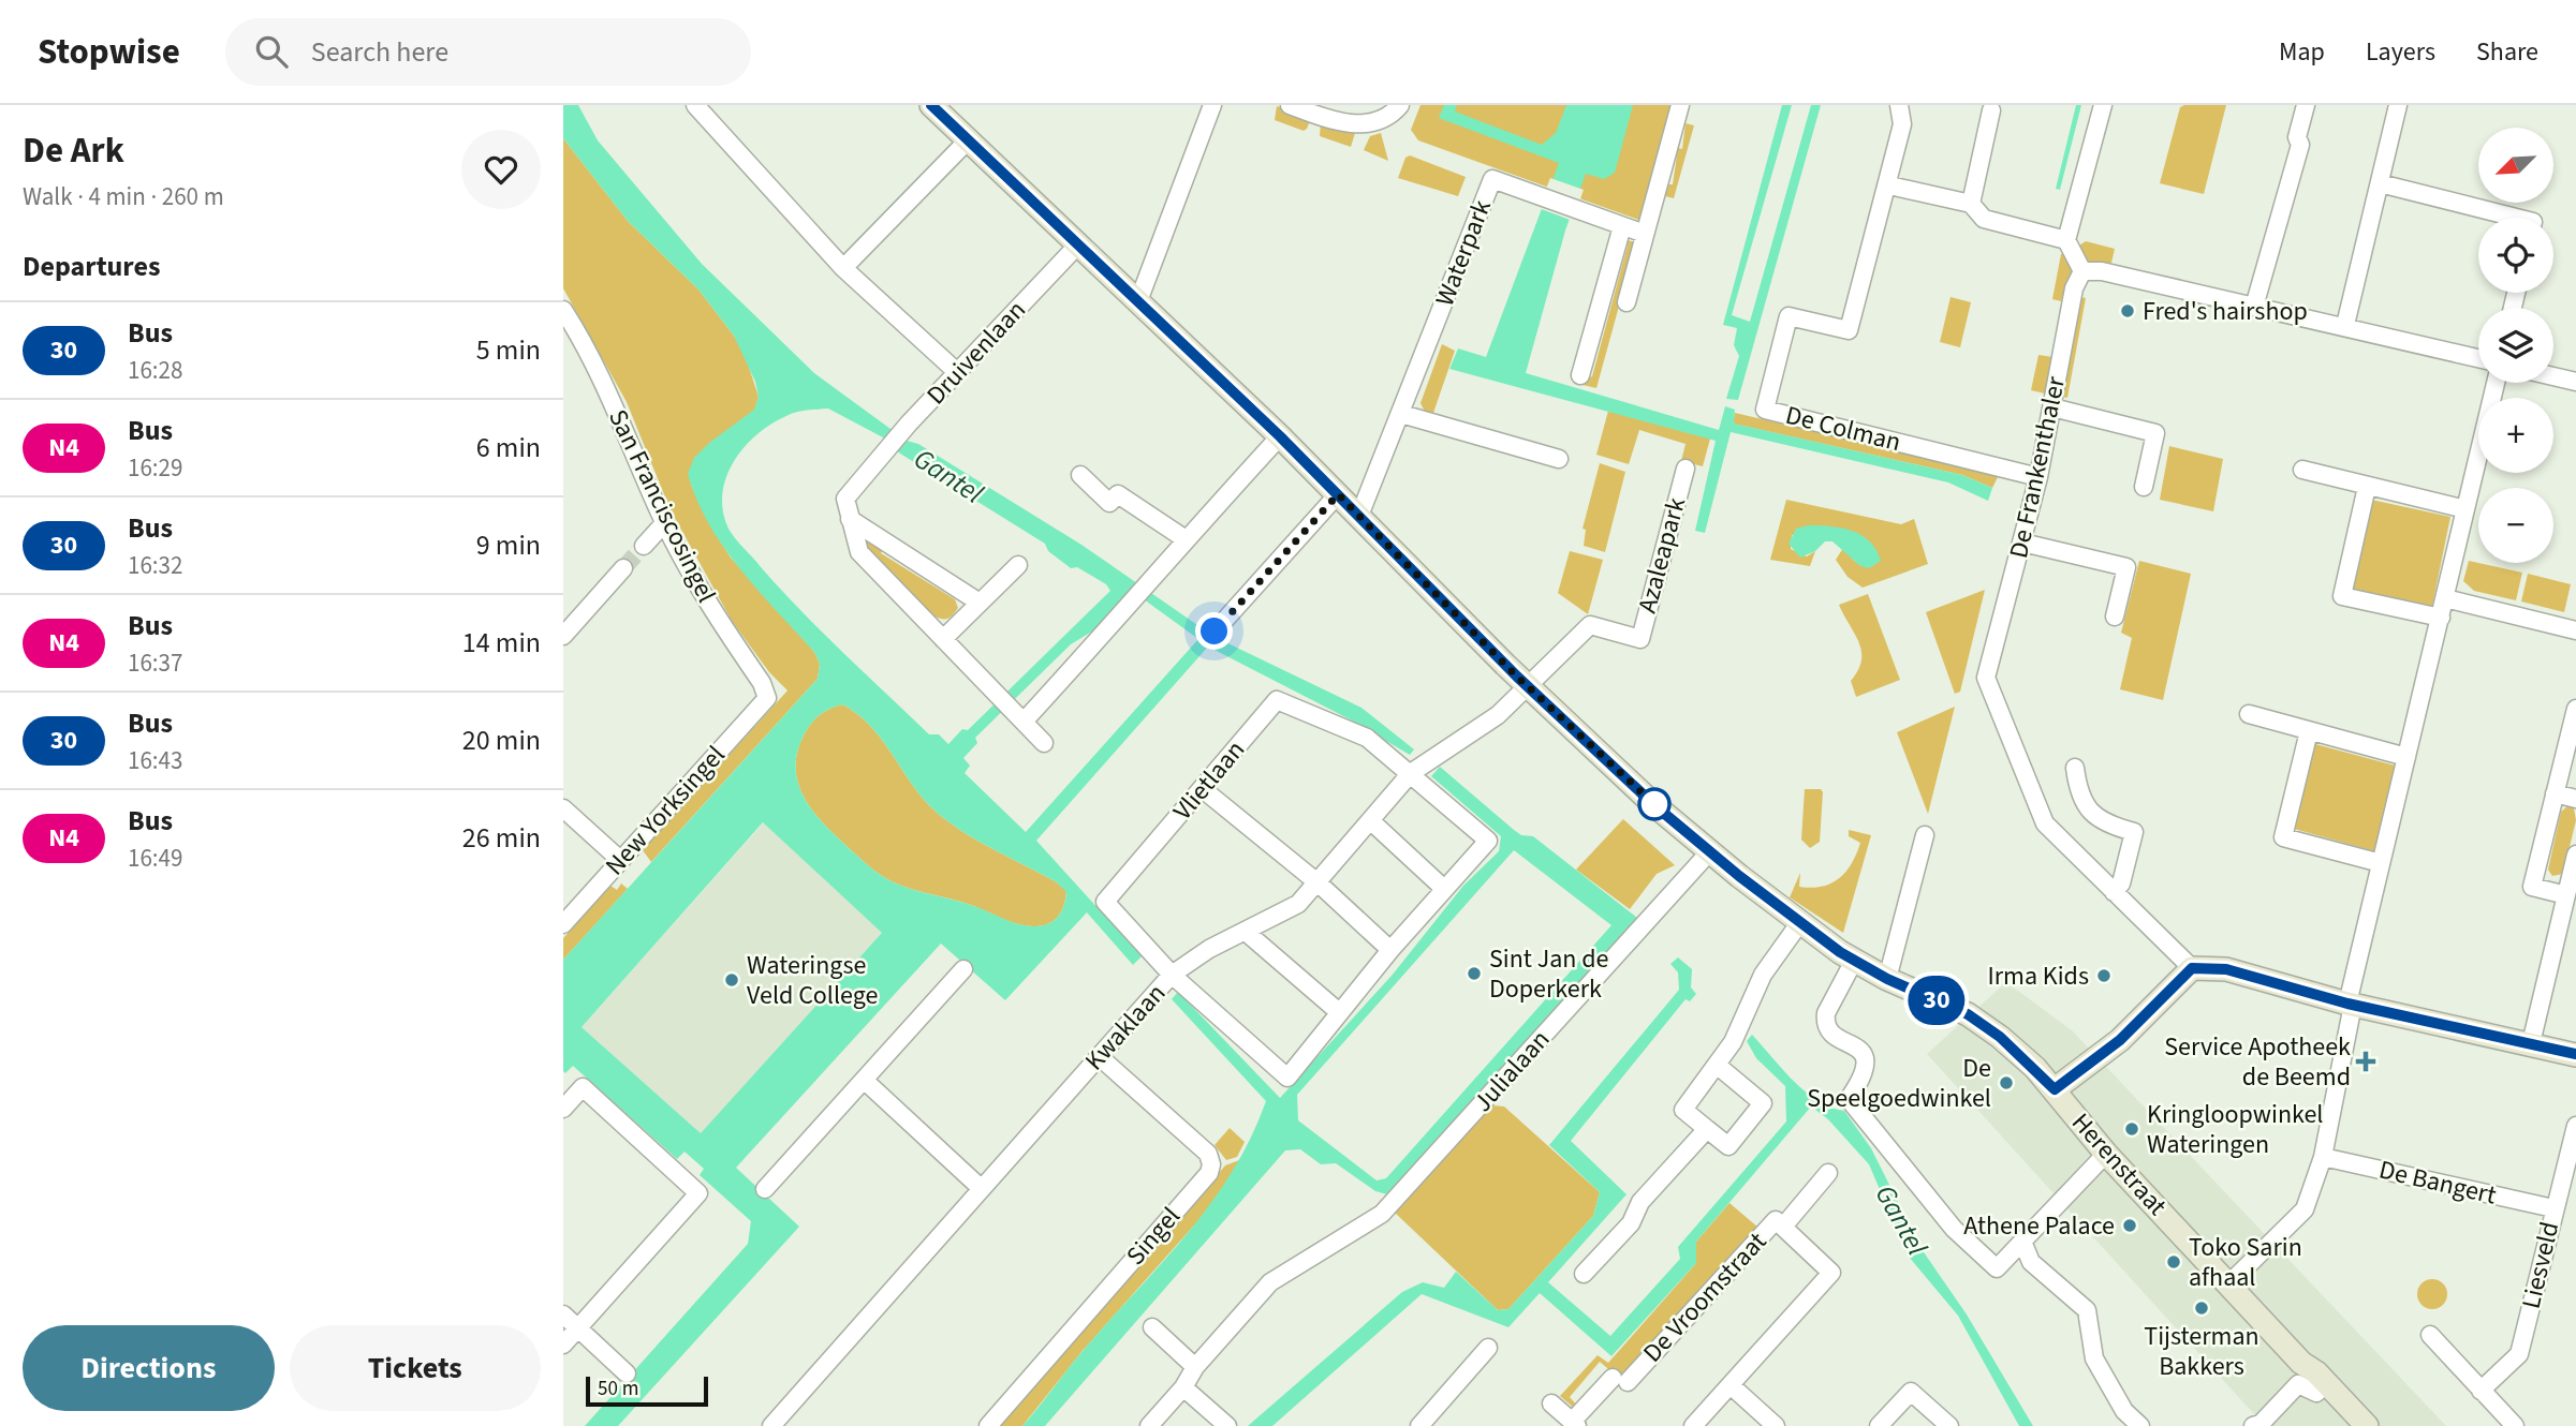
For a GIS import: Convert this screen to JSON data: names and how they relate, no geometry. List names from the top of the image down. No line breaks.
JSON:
{"streets":{"street":["Waterpark","Druivenlaan","De Colman","De Frankenthaler","San Franciscosingel","Azaleapark","Vlietlaan","New Yorksingel","Kwaklaan","Julialaan","Herenstraat","De Bangert","Singel","Liesveld","De Vroomstraat"]},"crossings":[["Waterpark","Herenstraat"],["Druivenlaan","Herenstraat"],["De Colman","De Frankenthaler"],["San Franciscosingel","New Yorksingel"],["Azaleapark","Kwaklaan"],["Azaleapark","Herenstraat"],["Vlietlaan","Kwaklaan"],["Kwaklaan","Herenstraat"],["Kwaklaan","Singel"],["Julialaan","Herenstraat"],["De Bangert","Liesveld"]],"water":["Gantel"],"places":{"other":["Fred's hairshop","Sint Jan de Doperkerk","Irma Kids","Wateringse Veld College","De Speelgoedwinkel","Kringloopwinkel Wateringen","Athene Palace","Toko Sarin afhaal","Tijsterman Bakkers"],"health":["Service Apotheek de Beemd"]},"lines":["bus line 30"],"scale_bar":"50 m","north":"bottom left","page":{"header":"Stopwise","search":"Search here","nav":["Map","Layers","Share"],"heading":[["De Ark","Walk · 4 min · 260 m"],"Departures"],"on_map":"30","map_buttons":["+","−"],"list":[{"mark":"30","name":"Bus","note":"16:28","value":"5 min"},{"mark":"N4","name":"Bus","note":"16:29","value":"6 min"},{"mark":"30","name":"Bus","note":"16:32","value":"9 min"},{"mark":"N4","name":"Bus","note":"16:37","value":"14 min"},{"mark":"30","name":"Bus","note":"16:43","value":"20 min"},{"mark":"N4","name":"Bus","note":"16:49","value":"26 min"}],"buttons":["Directions","Tickets"],"scale":"50 m"}}
